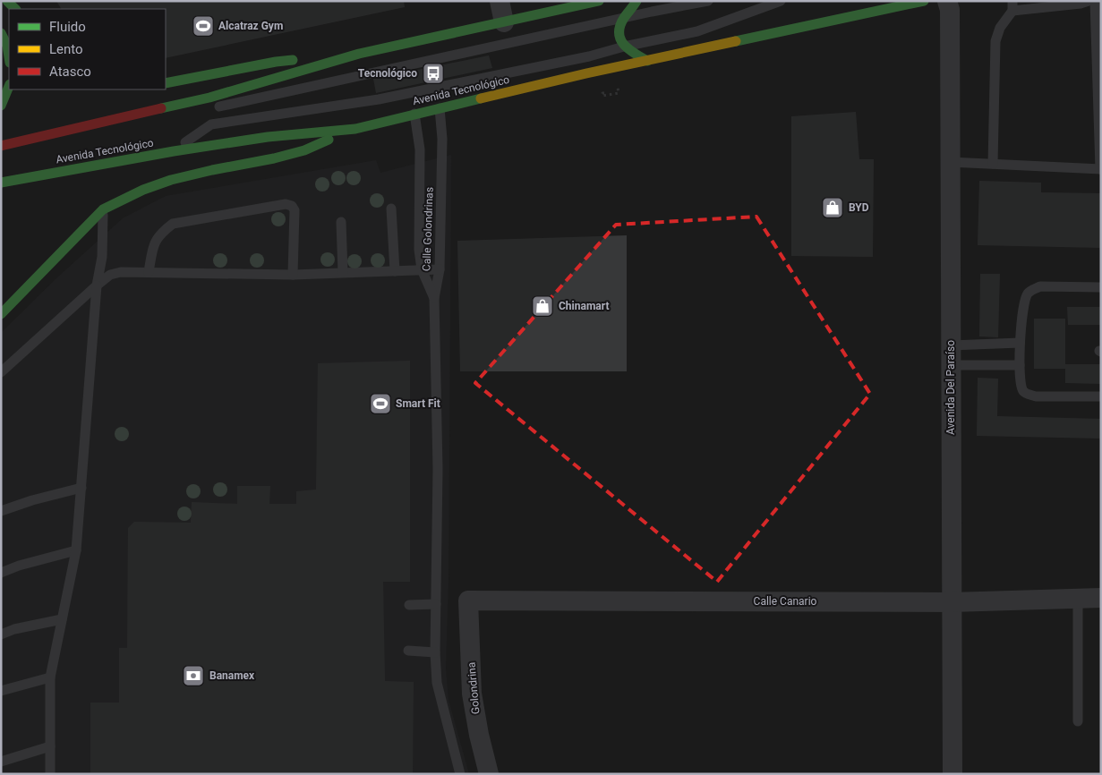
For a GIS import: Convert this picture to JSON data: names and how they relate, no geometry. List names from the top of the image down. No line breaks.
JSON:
{"streets":{"main road":["Avenida Tecnológico"],"street":["Avenida Del Paraíso","Calle Canario","Golondrina"],"lane":["Calle Golondrinas"]},"crossings":[["Avenida Tecnológico","Calle Golondrinas"],["Avenida Del Paraíso","Calle Canario"],["Calle Canario","Golondrina"]],"places":{"sports":["Alcatraz Gym","Smart Fit"],"bus stop":["Tecnológico"],"shop":["BYD","Chinamart"],"bank":["Banamex"]},"legend":["Fluido","Lento","Atasco"]}
